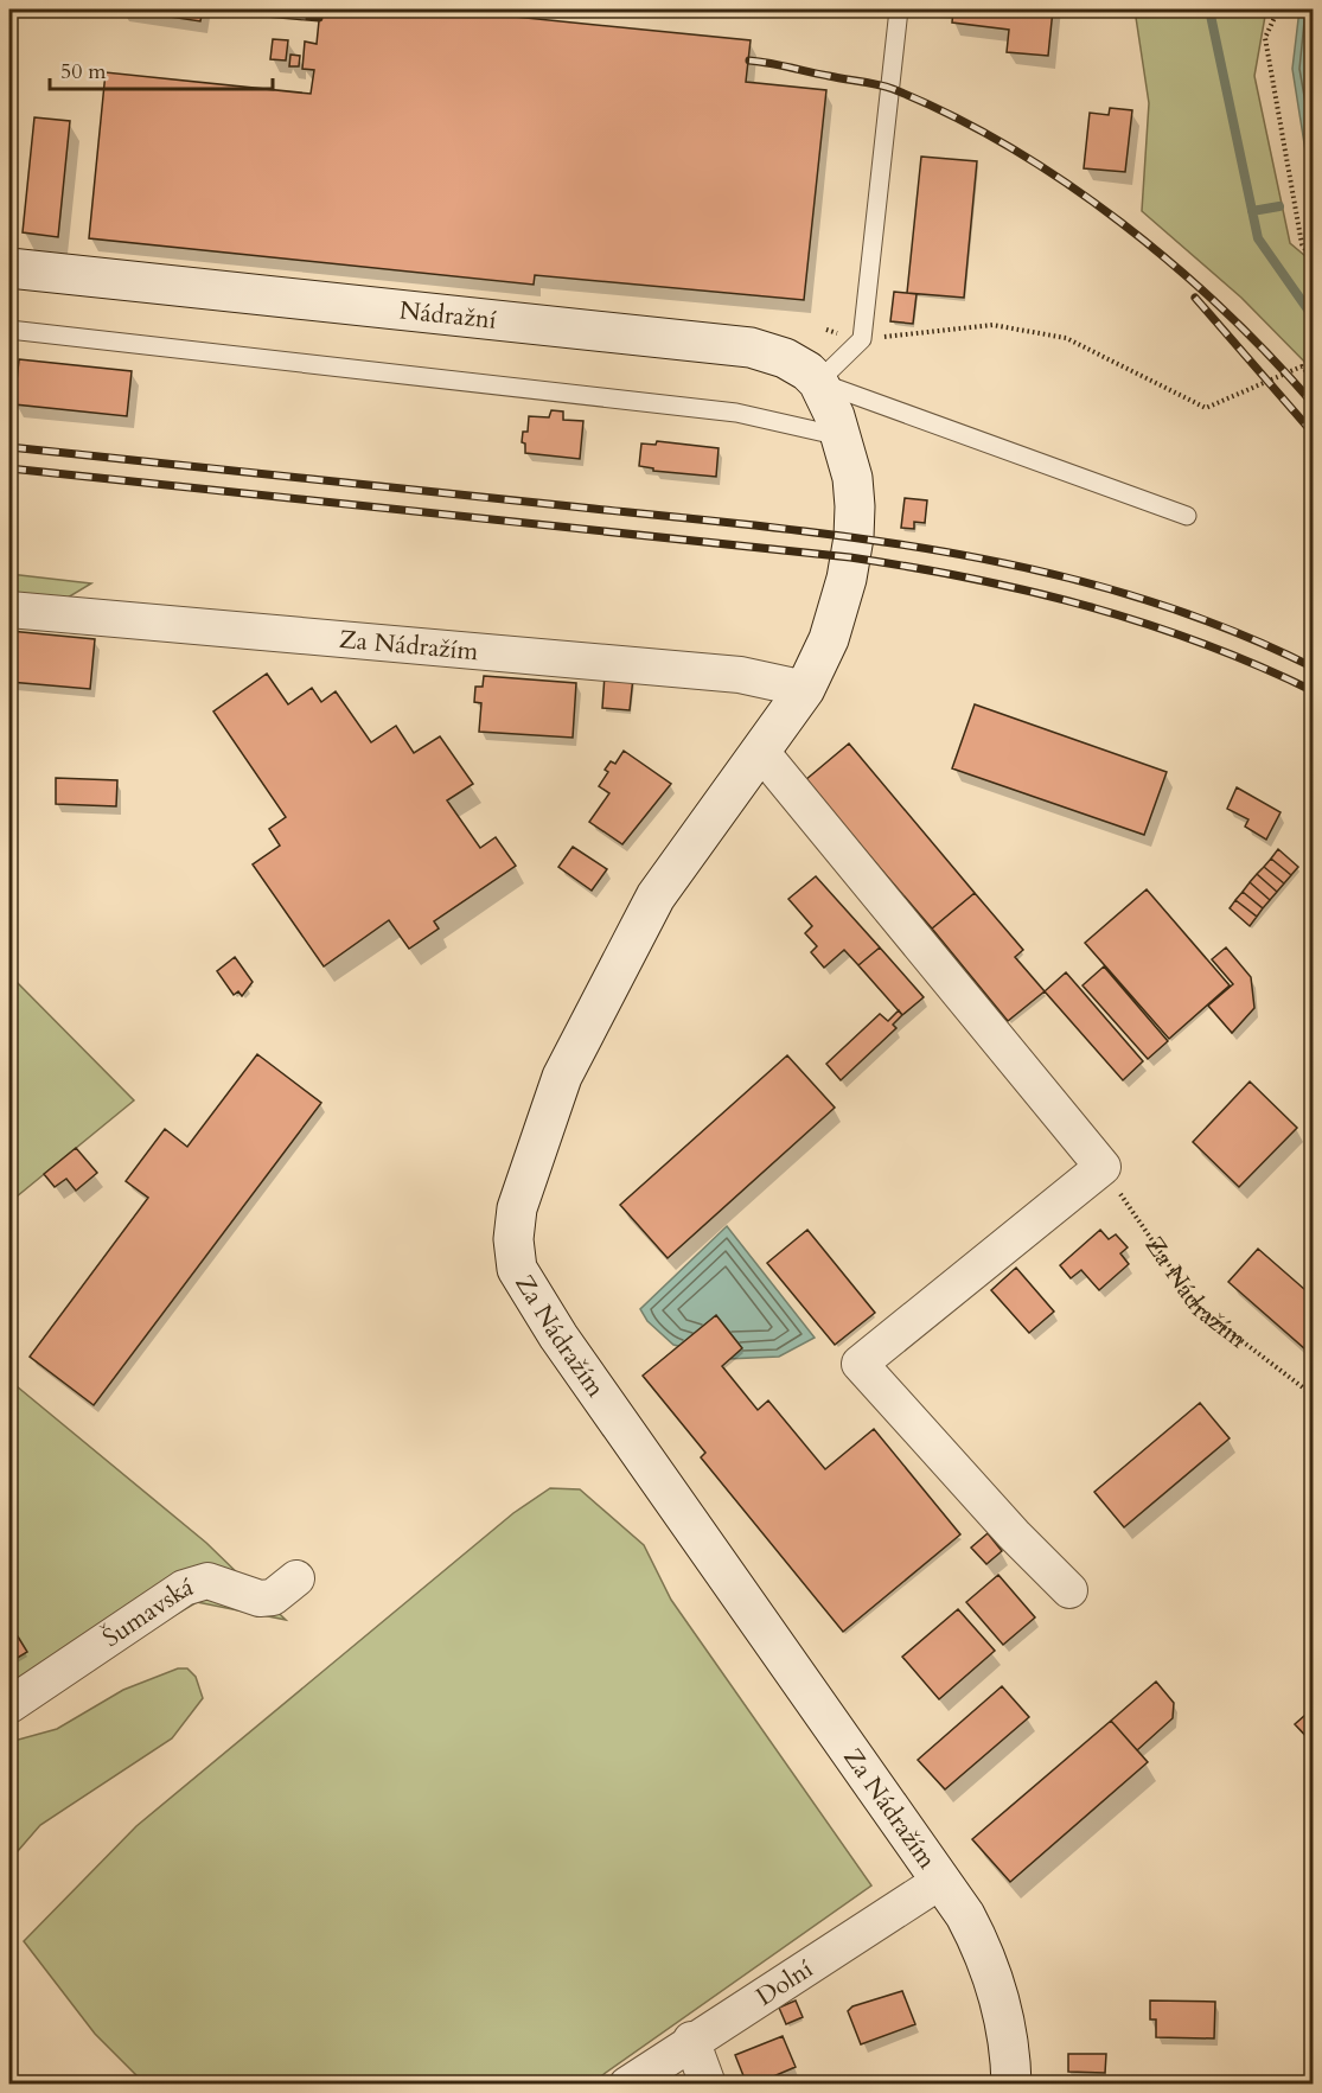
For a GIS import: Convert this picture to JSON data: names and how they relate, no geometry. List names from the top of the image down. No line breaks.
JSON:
{"streets":{"main road":["Nádražní","Za Nádražím"],"street":["Šumavská","Dolní"]},"crossings":[["Za Nádražím","Dolní"]],"scale_bar":"50 m"}
